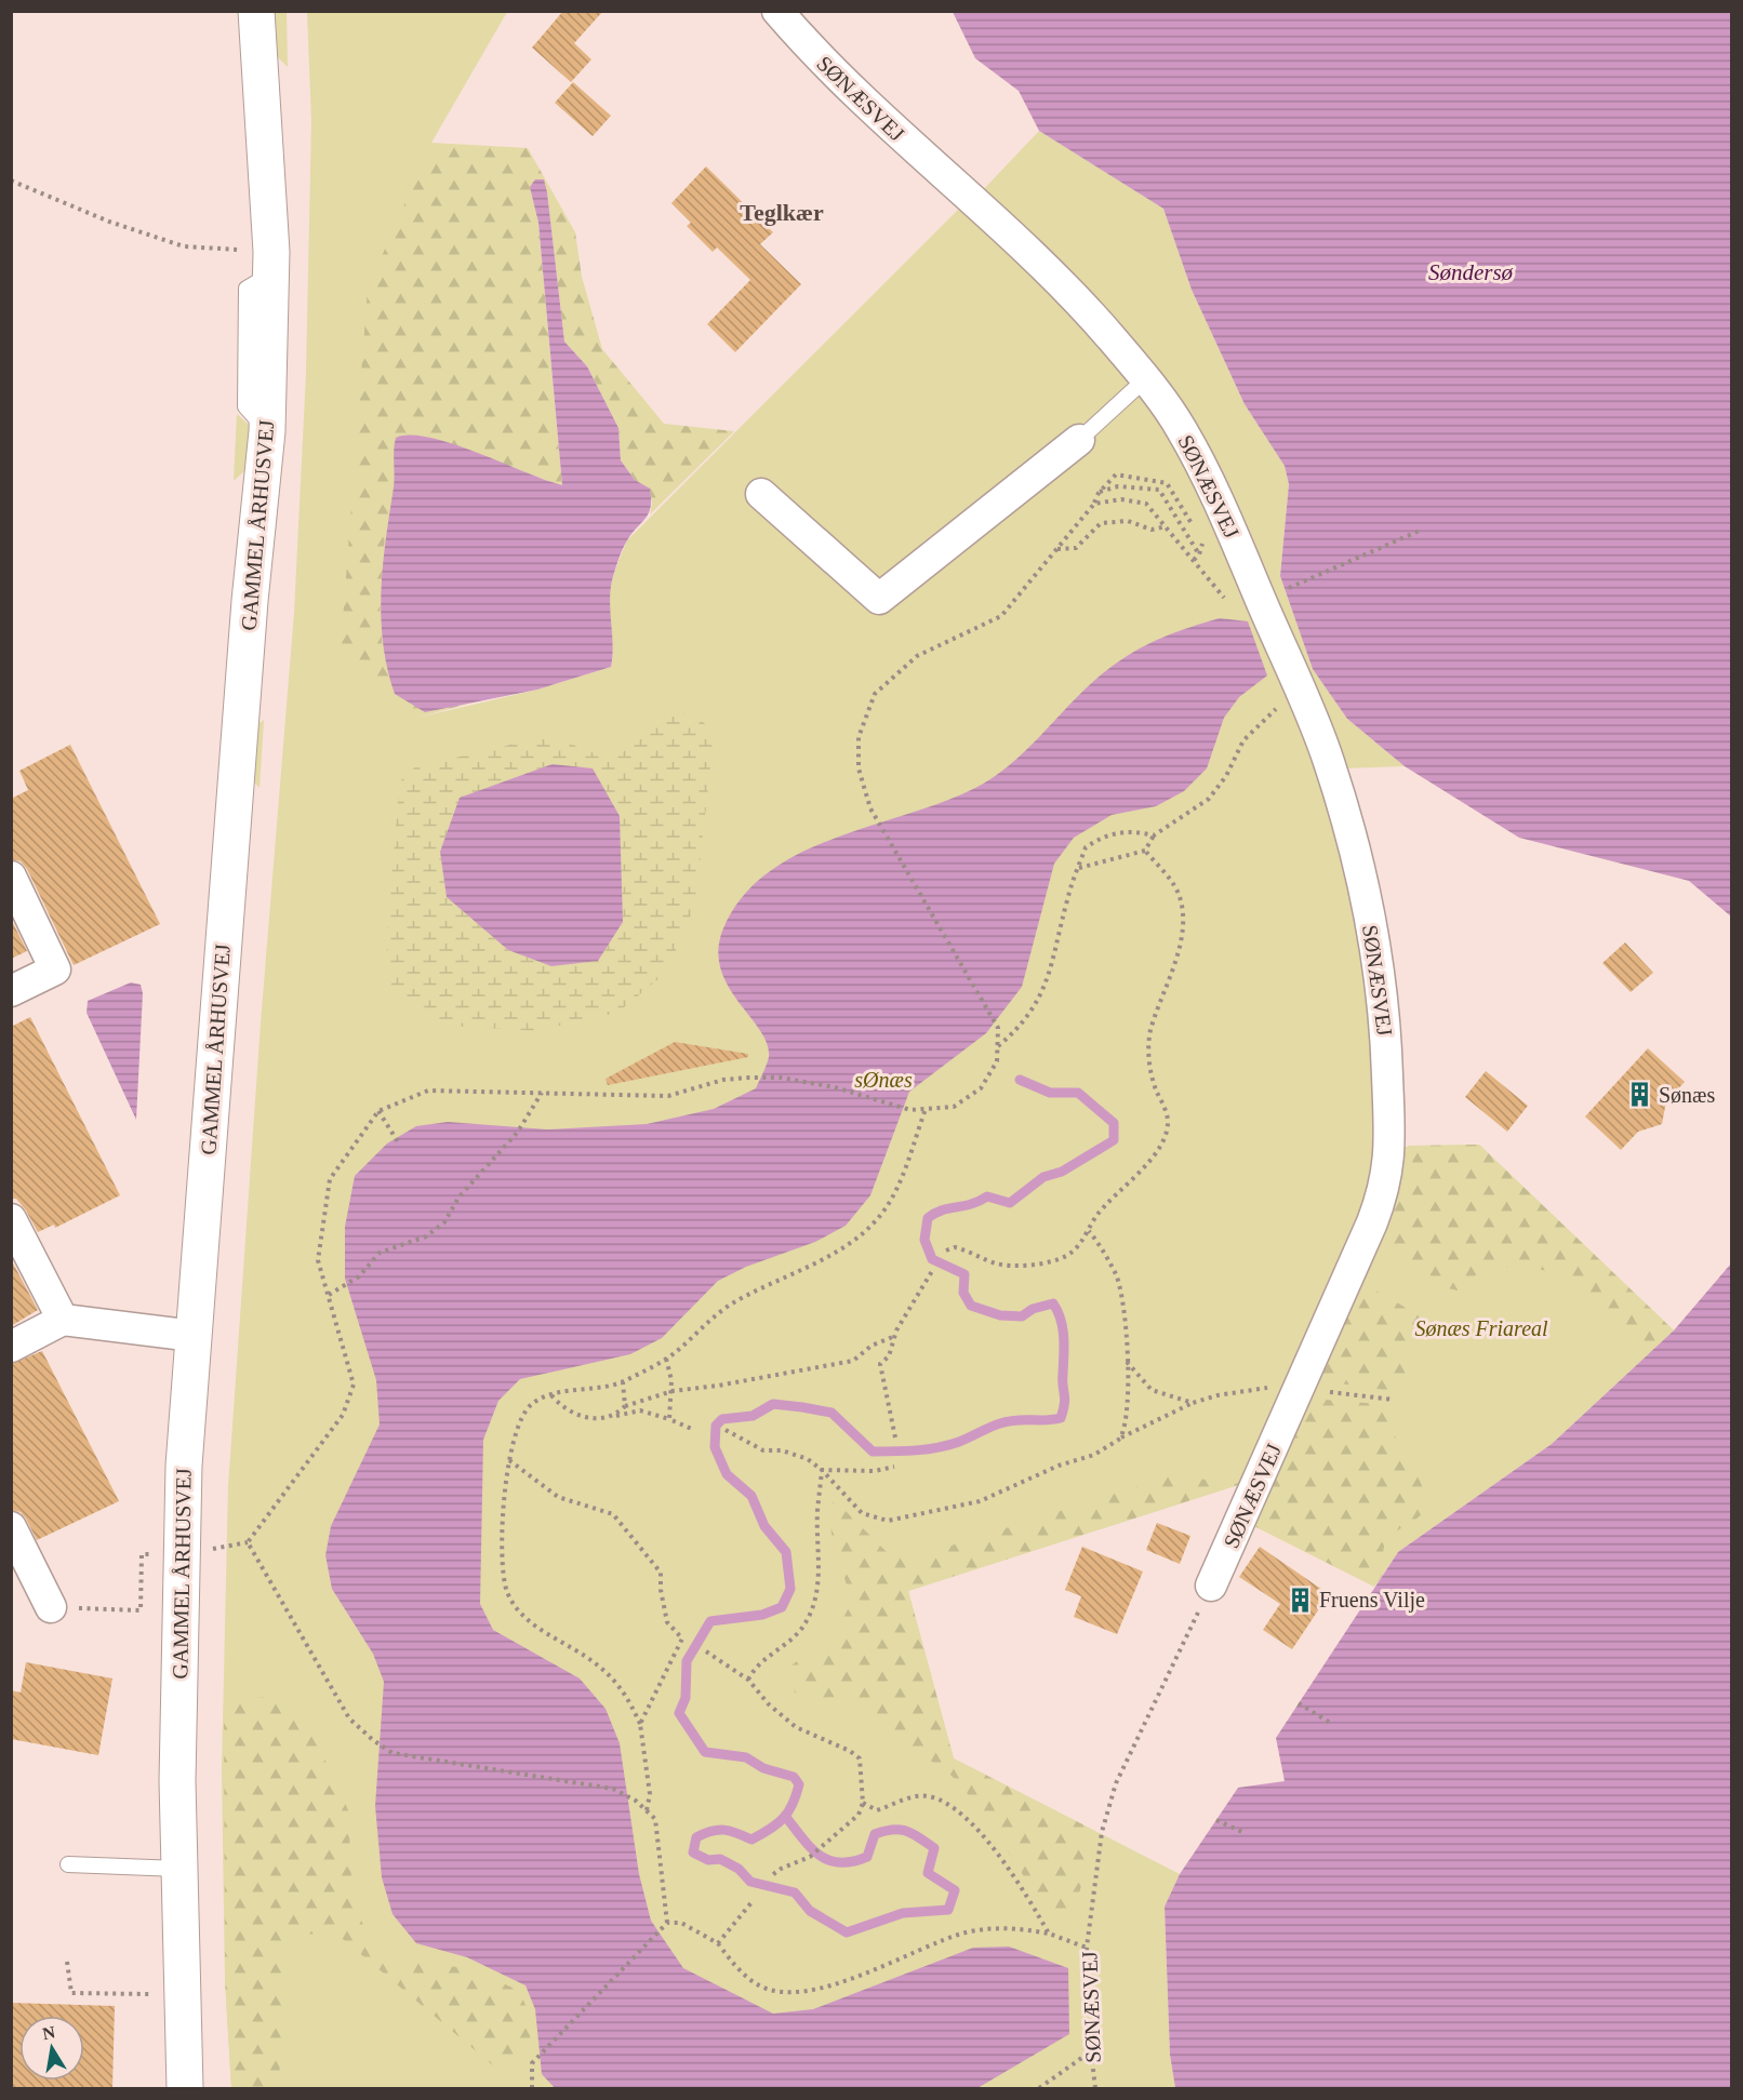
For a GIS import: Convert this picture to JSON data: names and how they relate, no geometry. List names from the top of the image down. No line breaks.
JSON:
{"streets":{"street":["SØNÆSVEJ","GAMMEL ÅRHUSVEJ"]},"districts":["Teglkær"],"water":["Søndersø"],"parks":["sØnæs","Sønæs Friareal"],"places":{"building":["Sønæs","Fruens Vilje"]},"north":"top"}
